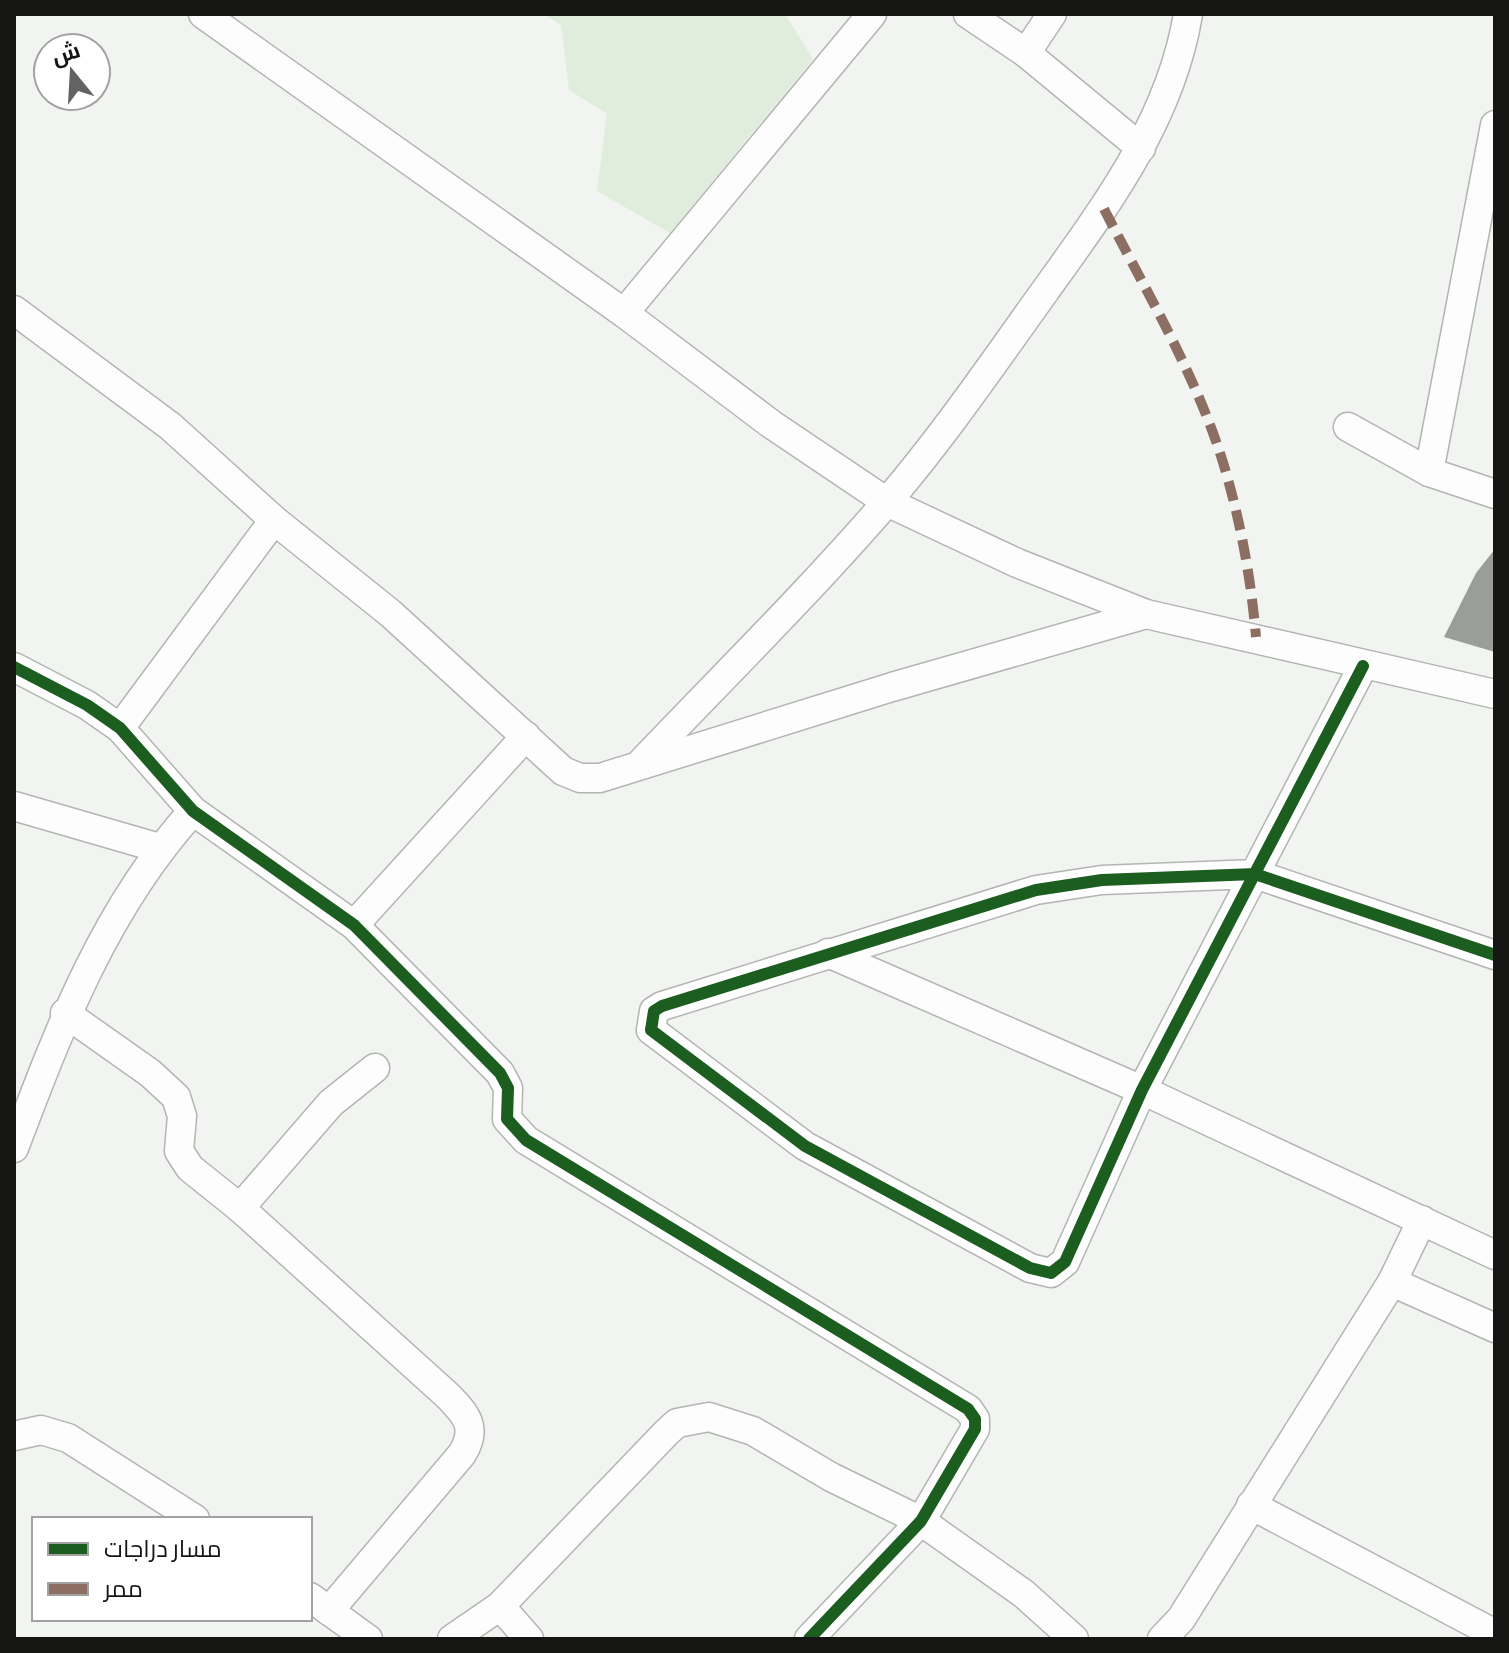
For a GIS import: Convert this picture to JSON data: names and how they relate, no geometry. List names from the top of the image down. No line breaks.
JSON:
{"legend":["مسار دراجات","ممر"],"north":"top"}
